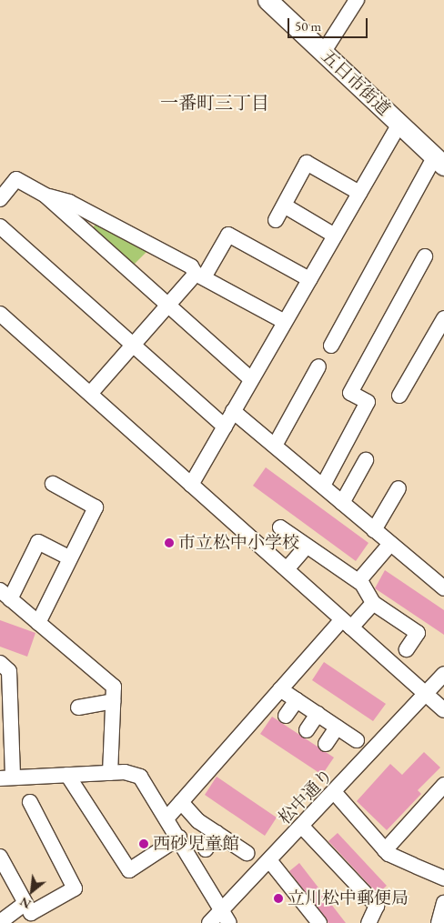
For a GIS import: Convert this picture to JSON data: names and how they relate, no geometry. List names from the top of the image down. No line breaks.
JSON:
{"streets":{"main road":["五日市街道"],"street":["松中通り"]},"districts":["一番町三丁目"],"places":["市立松中小学校","西砂児童館","立川松中郵便局"],"scale_bar":"50 m","north":"bottom left"}
